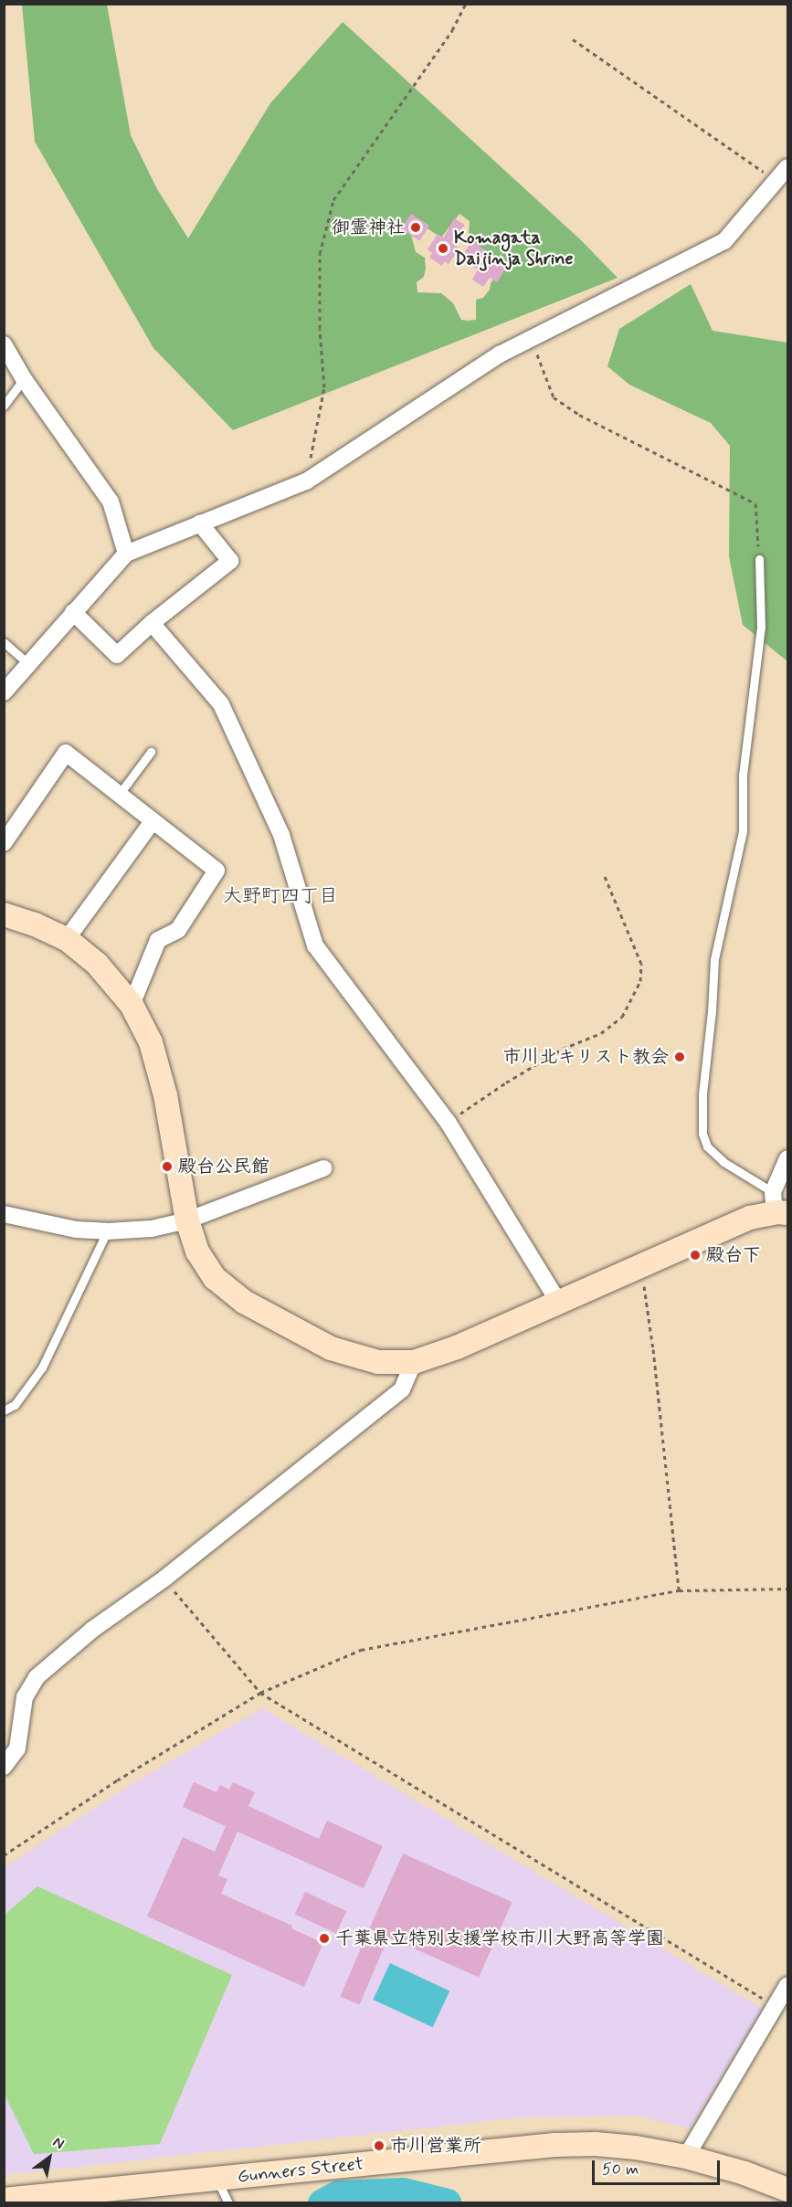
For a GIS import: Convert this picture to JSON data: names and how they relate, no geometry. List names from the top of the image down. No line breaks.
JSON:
{"streets":{"street":["Gunners Street"]},"districts":["大野町四丁目"],"places":["御霊神社","Komagata Daijinja Shrine","市川北キリスト教会","殿台公民館","殿台下","千葉県立特別支援学校市川大野高等学園","市川営業所"],"scale_bar":"50 m","north":"top right"}
